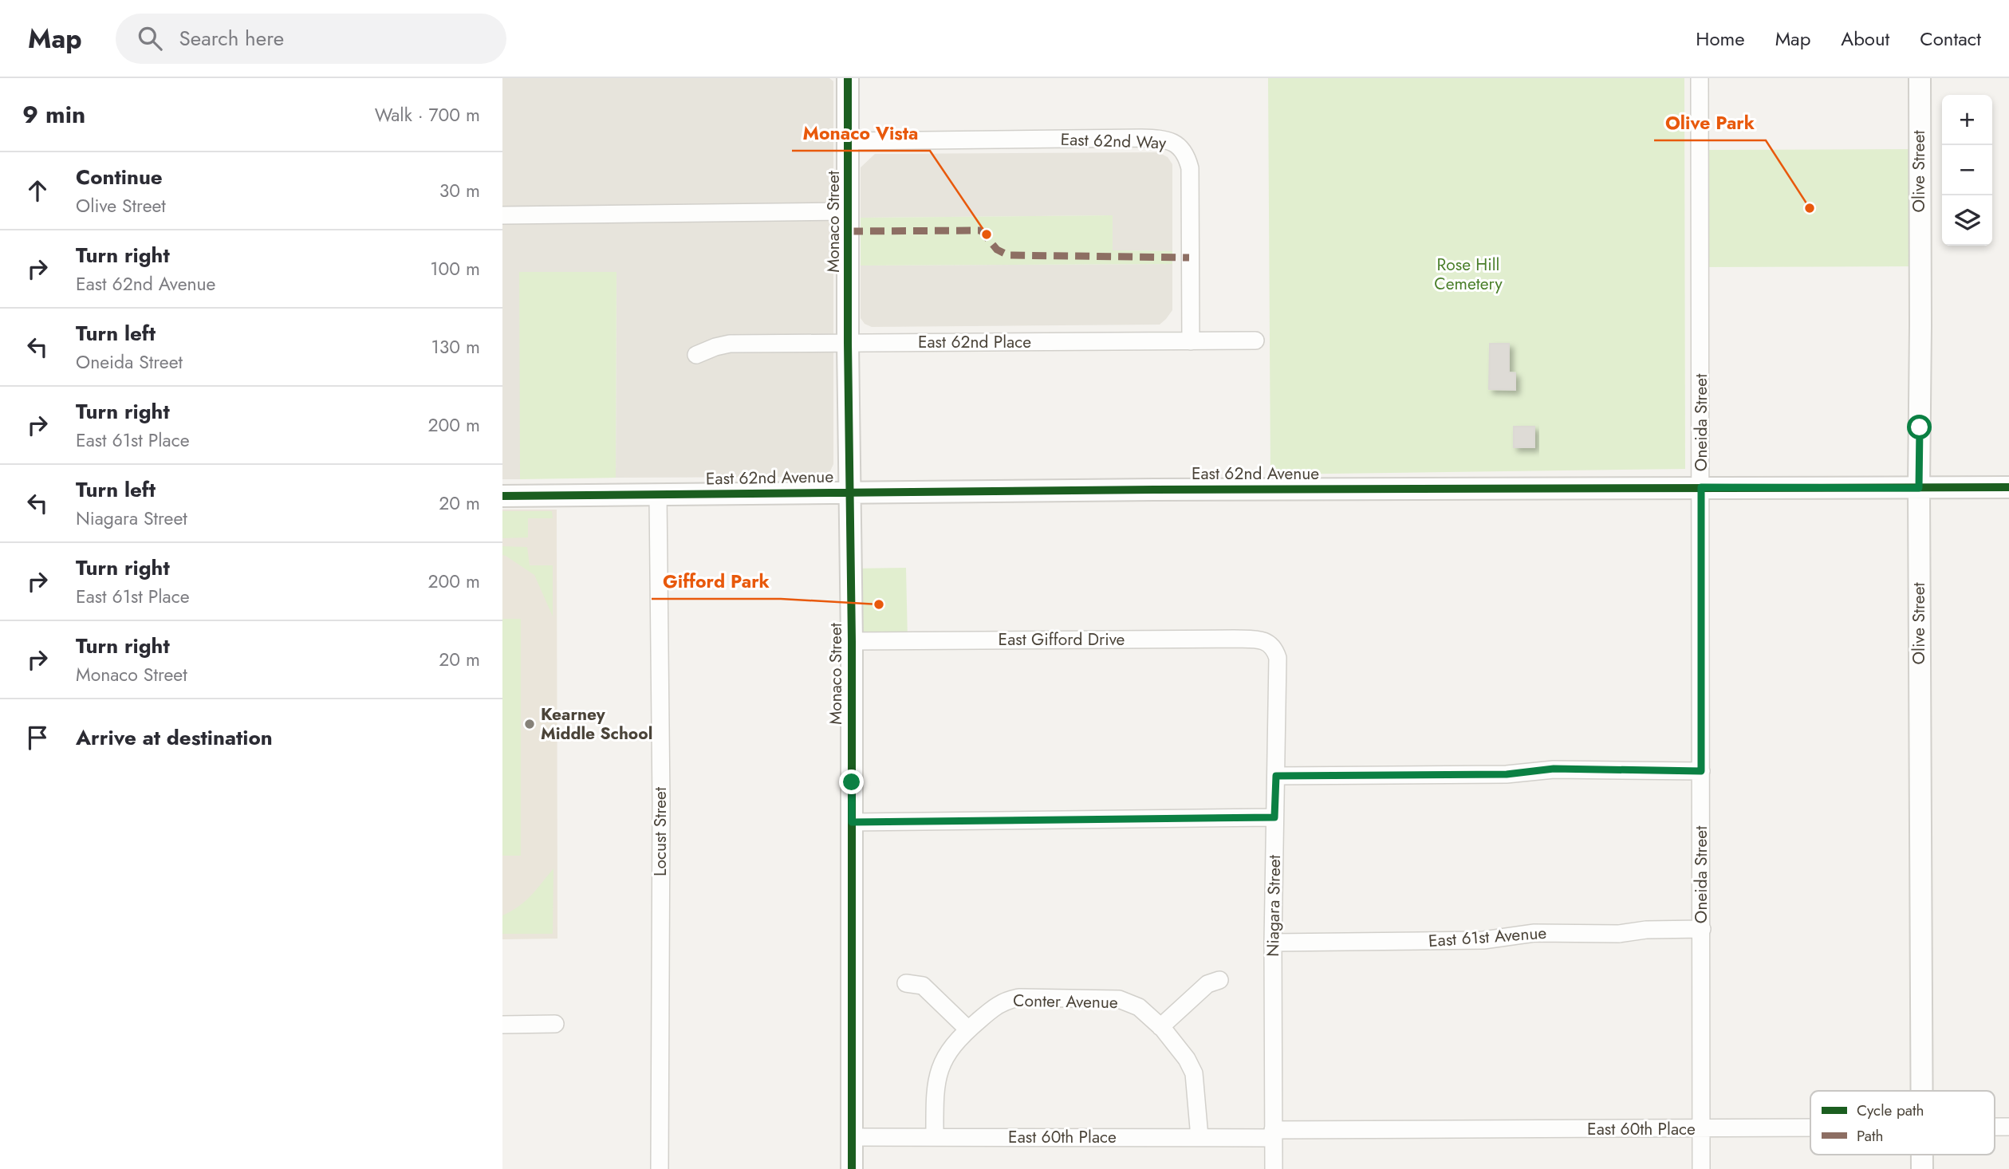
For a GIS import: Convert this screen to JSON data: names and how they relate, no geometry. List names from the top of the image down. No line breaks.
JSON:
{"streets":{"street":["East 62nd Way","Olive Street","Monaco Street","East 62nd Place","Oneida Street","East 62nd Avenue","East Gifford Drive","Locust Street","Niagara Street","East 61st Avenue","Conter Avenue","East 60th Place"]},"crossings":[["East 62nd Way","Monaco Street"],["East 62nd Way","East 62nd Place"],["Olive Street","East 62nd Avenue"],["Monaco Street","East 62nd Place"],["Monaco Street","East 62nd Avenue"],["Monaco Street","East Gifford Drive"],["Monaco Street","East 60th Place"],["Oneida Street","East 62nd Avenue"],["Oneida Street","East 61st Avenue"],["Oneida Street","East 60th Place"],["East 62nd Avenue","Locust Street"],["East Gifford Drive","Niagara Street"],["Niagara Street","East 61st Avenue"],["Niagara Street","East 60th Place"],["Conter Avenue","East 60th Place"]],"parks":["Rose Hill Cemetery"],"places":["Olive Park","Monaco Vista","Gifford Park","Kearney Middle School"],"legend":["Cycle path","Path"],"page":{"header":"Map","search":"Search here","nav":["Home","Map","About","Contact"],"heading":["9 min","Walk · 700 m"],"map_buttons":["+","−"],"list":[["Continue","Olive Street","30 m"],["Turn right","East 62nd Avenue","100 m"],["Turn left","Oneida Street","130 m"],["Turn right","East 61st Place","200 m"],["Turn left","Niagara Street","20 m"],["Turn right","East 61st Place","200 m"],["Turn right","Monaco Street","20 m"],"Arrive at destination"]}}
